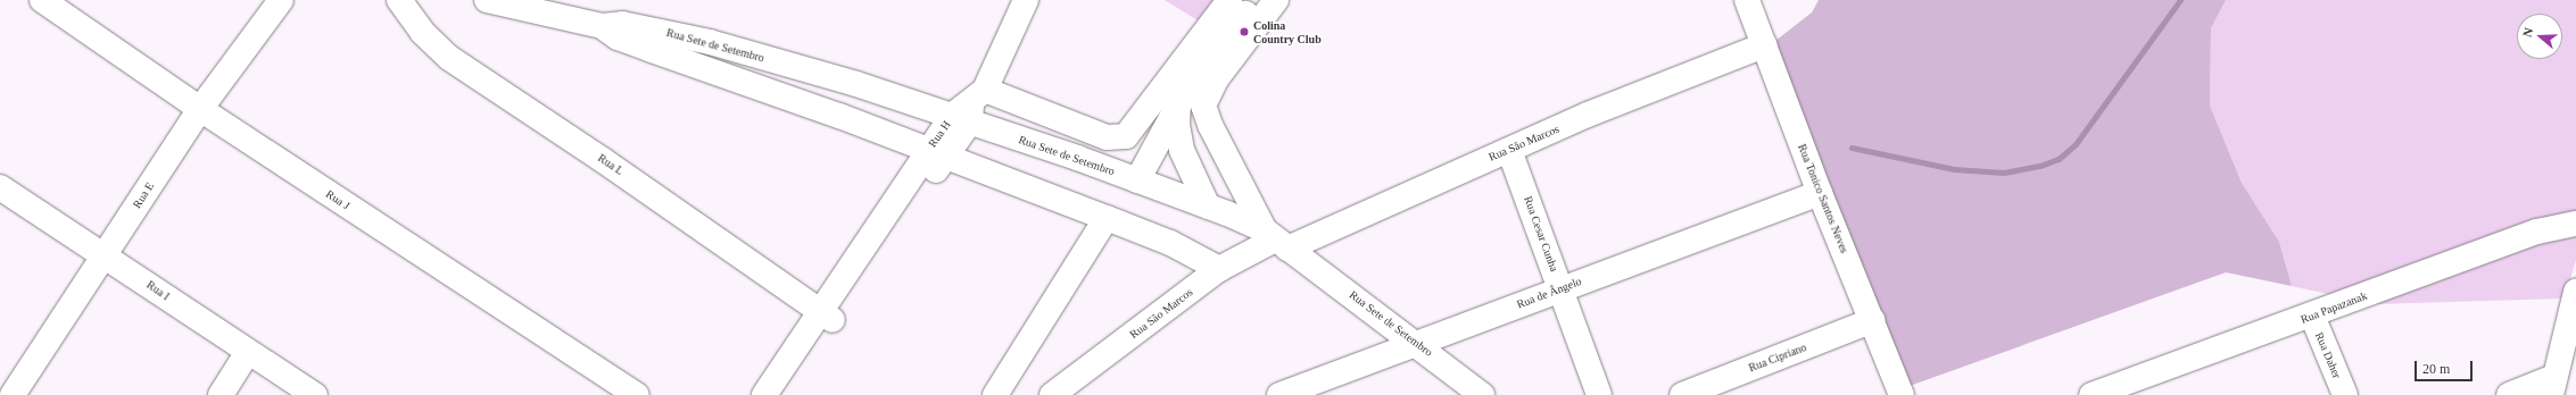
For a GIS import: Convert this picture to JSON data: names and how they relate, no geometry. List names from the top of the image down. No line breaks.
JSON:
{"streets":{"street":["Rua Sete de Setembro","Rua H","Rua São Marcos","Rua L","Rua E","Rua Tonico Santos Neves","Rua J","Rua Cesar Cunha","Rua I","Rua de Ângelo","Rua Papazanak","Rua Daher","Rua Cipriano"]},"crossings":[["Rua Sete de Setembro","Rua H"],["Rua Sete de Setembro","Rua São Marcos"],["Rua Sete de Setembro","Rua de Ângelo"],["Rua H","Rua L"],["Rua São Marcos","Rua Tonico Santos Neves"],["Rua São Marcos","Rua Cesar Cunha"],["Rua E","Rua J"],["Rua E","Rua I"],["Rua Tonico Santos Neves","Rua de Ângelo"],["Rua Tonico Santos Neves","Rua Cipriano"],["Rua Cesar Cunha","Rua de Ângelo"],["Rua Papazanak","Rua Daher"]],"places":["Colina Country Club"],"scale_bar":"20 m","north":"left"}
